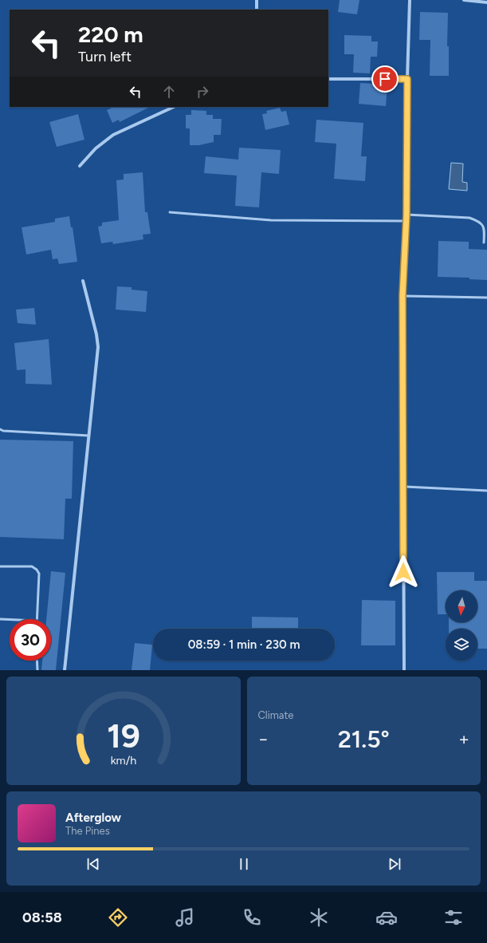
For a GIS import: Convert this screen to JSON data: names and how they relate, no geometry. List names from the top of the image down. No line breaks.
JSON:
{"north":"bottom","page":{"turn":["220 m","Turn left"],"limit":"30","trip":"08:59 · 1 min · 230 m","tile":"Climate","heat":["−","21.5°","+"],"song":["Afterglow","The Pines"],"tabs":"08:58","gauge":["19","km/h"]}}
